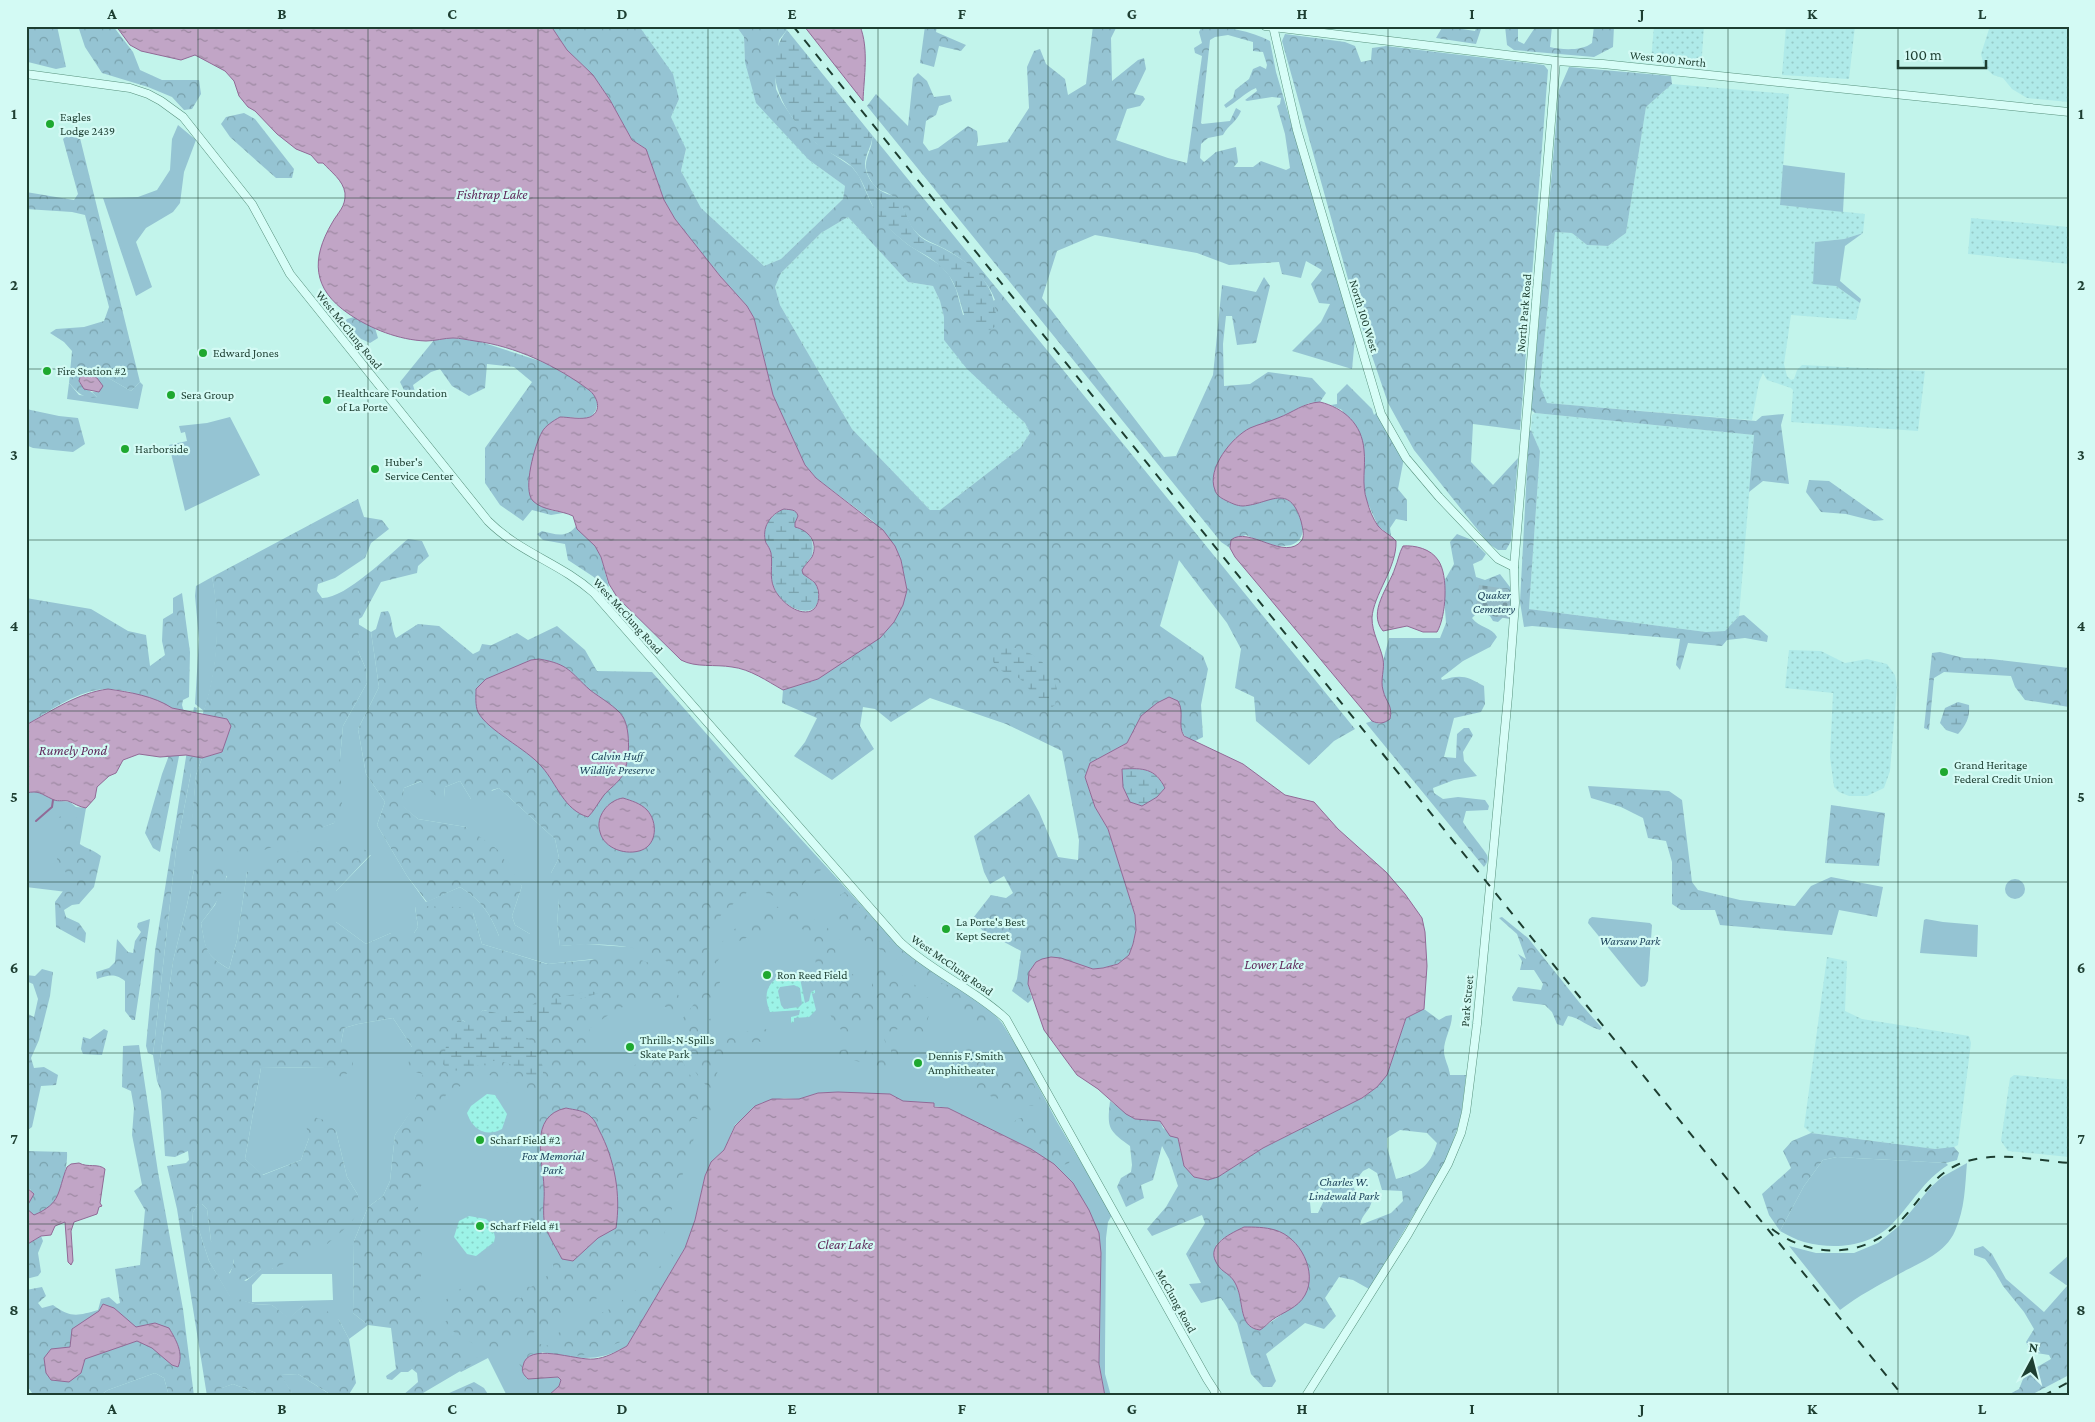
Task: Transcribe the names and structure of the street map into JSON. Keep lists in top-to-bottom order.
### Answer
{
  "streets": {
    "street": [
      "West 200 North",
      "North Park Road",
      "North 100 West",
      "West McClung Road",
      "Park Street",
      "McClung Road"
    ]
  },
  "crossings": [
    ["West 200 North", "North Park Road"],
    ["West 200 North", "North 100 West"],
    ["North Park Road", "North 100 West"],
    ["North Park Road", "Park Street"],
    ["North 100 West", "Park Street"],
    ["West McClung Road", "McClung Road"]
  ],
  "water": [
    "Fishtrap Lake",
    "Rumely Pond",
    "Lower Lake",
    "Clear Lake"
  ],
  "parks": [
    "Quaker Cemetery",
    "Calvin Huff Wildlife Preserve",
    "Warsaw Park",
    "Fox Memorial Park",
    "Charles W. Lindewald Park"
  ],
  "places": [
    "Eagles Lodge 2439",
    "Edward Jones",
    "Fire Station #2",
    "Sera Group",
    "Healthcare Foundation of La Porte",
    "Harborside",
    "Huber's Service Center",
    "Grand Heritage Federal Credit Union",
    "La Porte's Best Kept Secret",
    "Ron Reed Field",
    "Thrills-N-Spills Skate Park",
    "Dennis F. Smith Amphitheater",
    "Scharf Field #2",
    "Scharf Field #1"
  ],
  "scale_bar": "100 m",
  "north": "top",
  "grid": {
    "columns": [
      "A",
      "B",
      "C",
      "D",
      "E",
      "F",
      "G",
      "H",
      "I",
      "J",
      "K",
      "L"
    ],
    "rows": [
      "1",
      "2",
      "3",
      "4",
      "5",
      "6",
      "7",
      "8"
    ]
  }
}
